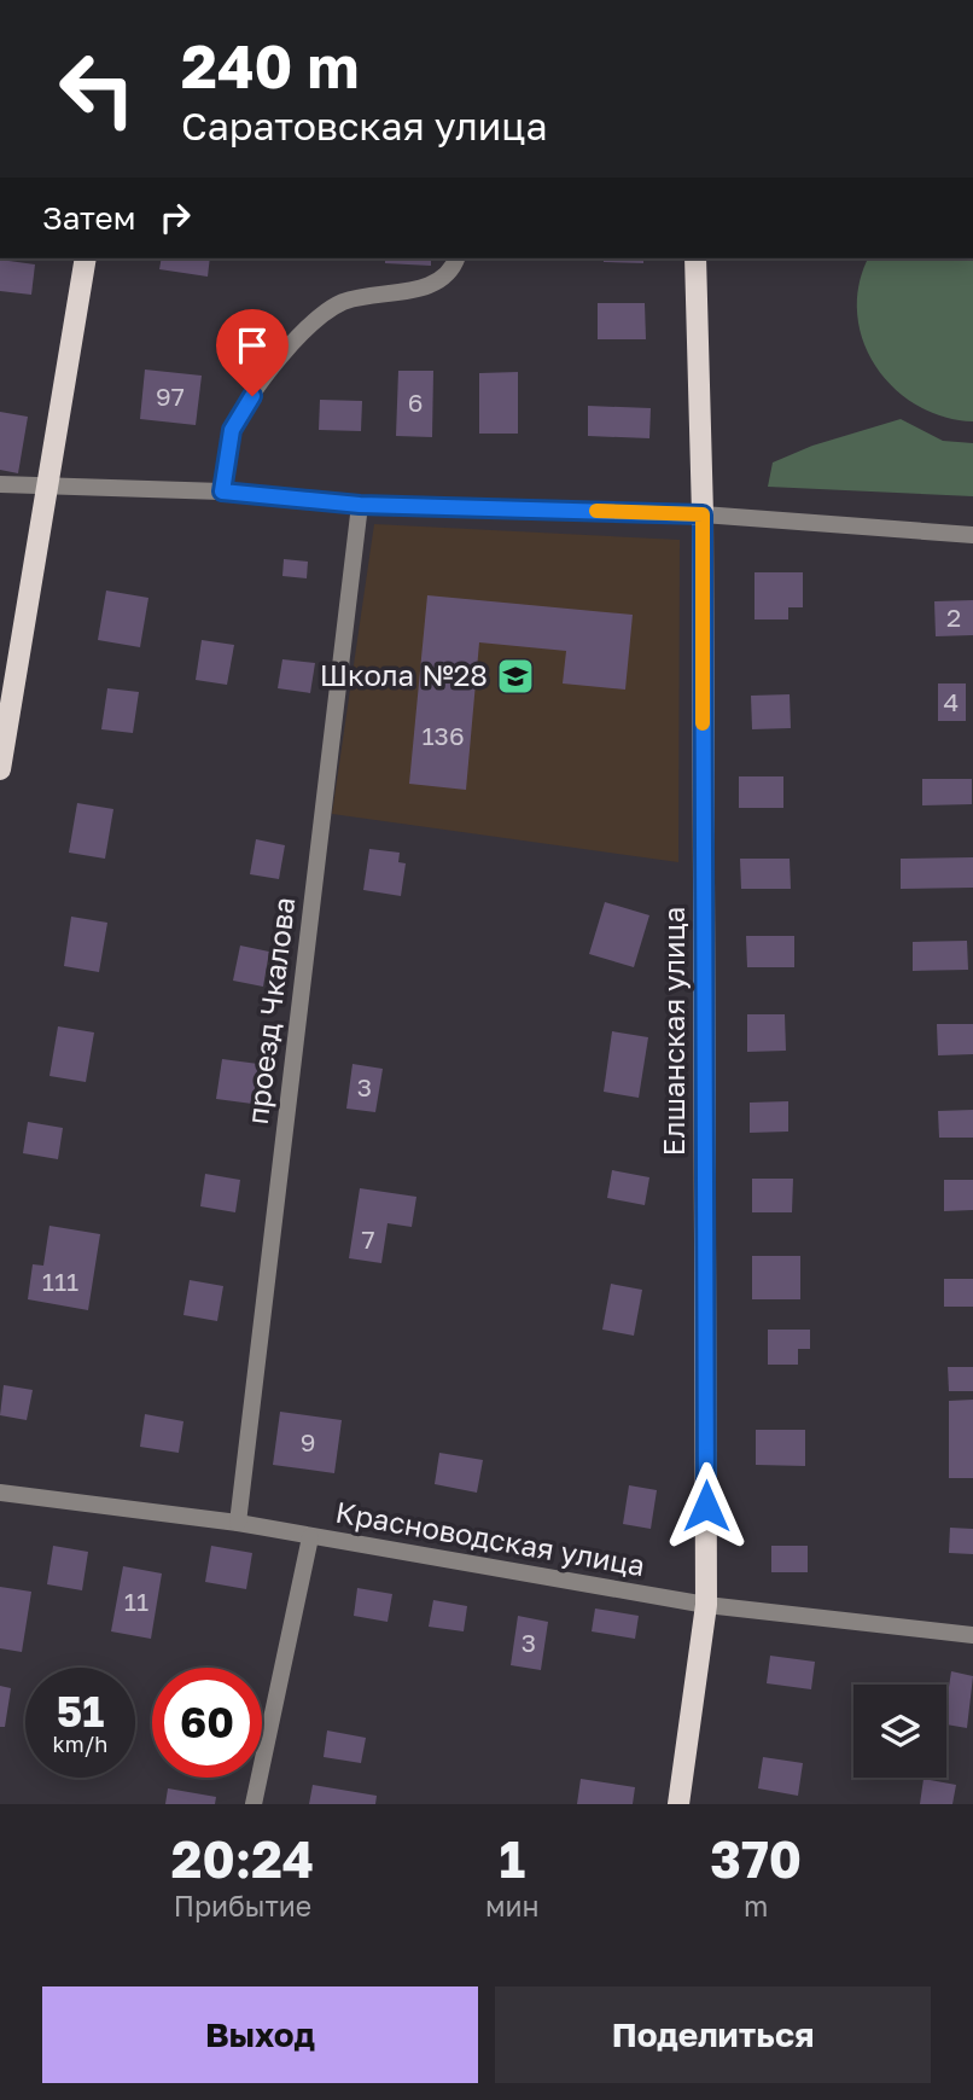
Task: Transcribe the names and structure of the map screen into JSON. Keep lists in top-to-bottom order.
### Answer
{
  "streets": {
    "main road": ["Елшанская улица"],
    "street": ["проезд Чкалова", "Красноводская улица"]
  },
  "crossings": [
    ["проезд Чкалова", "Красноводская улица"],
    ["Елшанская улица", "Красноводская улица"]
  ],
  "places": {
    "school or university": ["Школа №28"]
  },
  "house_numbers": [
    "97",
    "6",
    "2",
    "4",
    "136",
    "3",
    "7",
    "111",
    "9",
    "11",
    "3"
  ],
  "page": {
    "turn": ["240 m", "Саратовская улица"],
    "then": "Затем",
    "speed": "51 km/h",
    "limit": "60",
    "eta": [
      "20:24",
      "Прибытие",
      "1",
      "мин",
      "370",
      "m"
    ],
    "buttons": ["Выход", "Поделиться"]
  }
}
